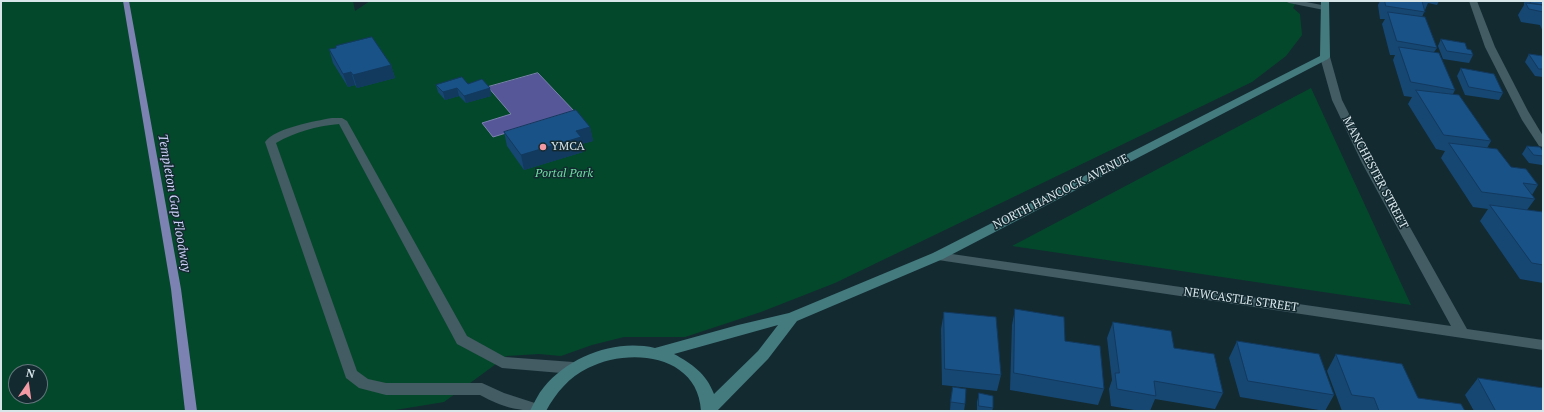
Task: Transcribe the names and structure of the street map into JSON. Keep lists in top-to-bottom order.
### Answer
{
  "streets": {
    "street": ["MANCHESTER STREET", "NORTH HANCOCK AVENUE", "NEWCASTLE STREET"]
  },
  "crossings": [
    ["MANCHESTER STREET", "NORTH HANCOCK AVENUE"],
    ["MANCHESTER STREET", "NEWCASTLE STREET"],
    ["NORTH HANCOCK AVENUE", "NEWCASTLE STREET"]
  ],
  "water": ["Templeton Gap Floodway"],
  "parks": ["Portal Park"],
  "places": ["YMCA"],
  "north": "top"
}
